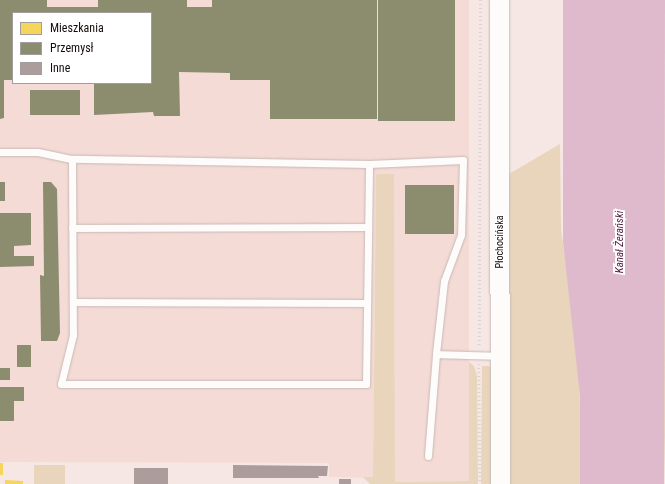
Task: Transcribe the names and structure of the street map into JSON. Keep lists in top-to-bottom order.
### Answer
{
  "streets": {
    "main road": ["Płochocińska"]
  },
  "water": ["Kanał Żerański"],
  "legend": ["Mieszkania", "Przemysł", "Inne"]
}
